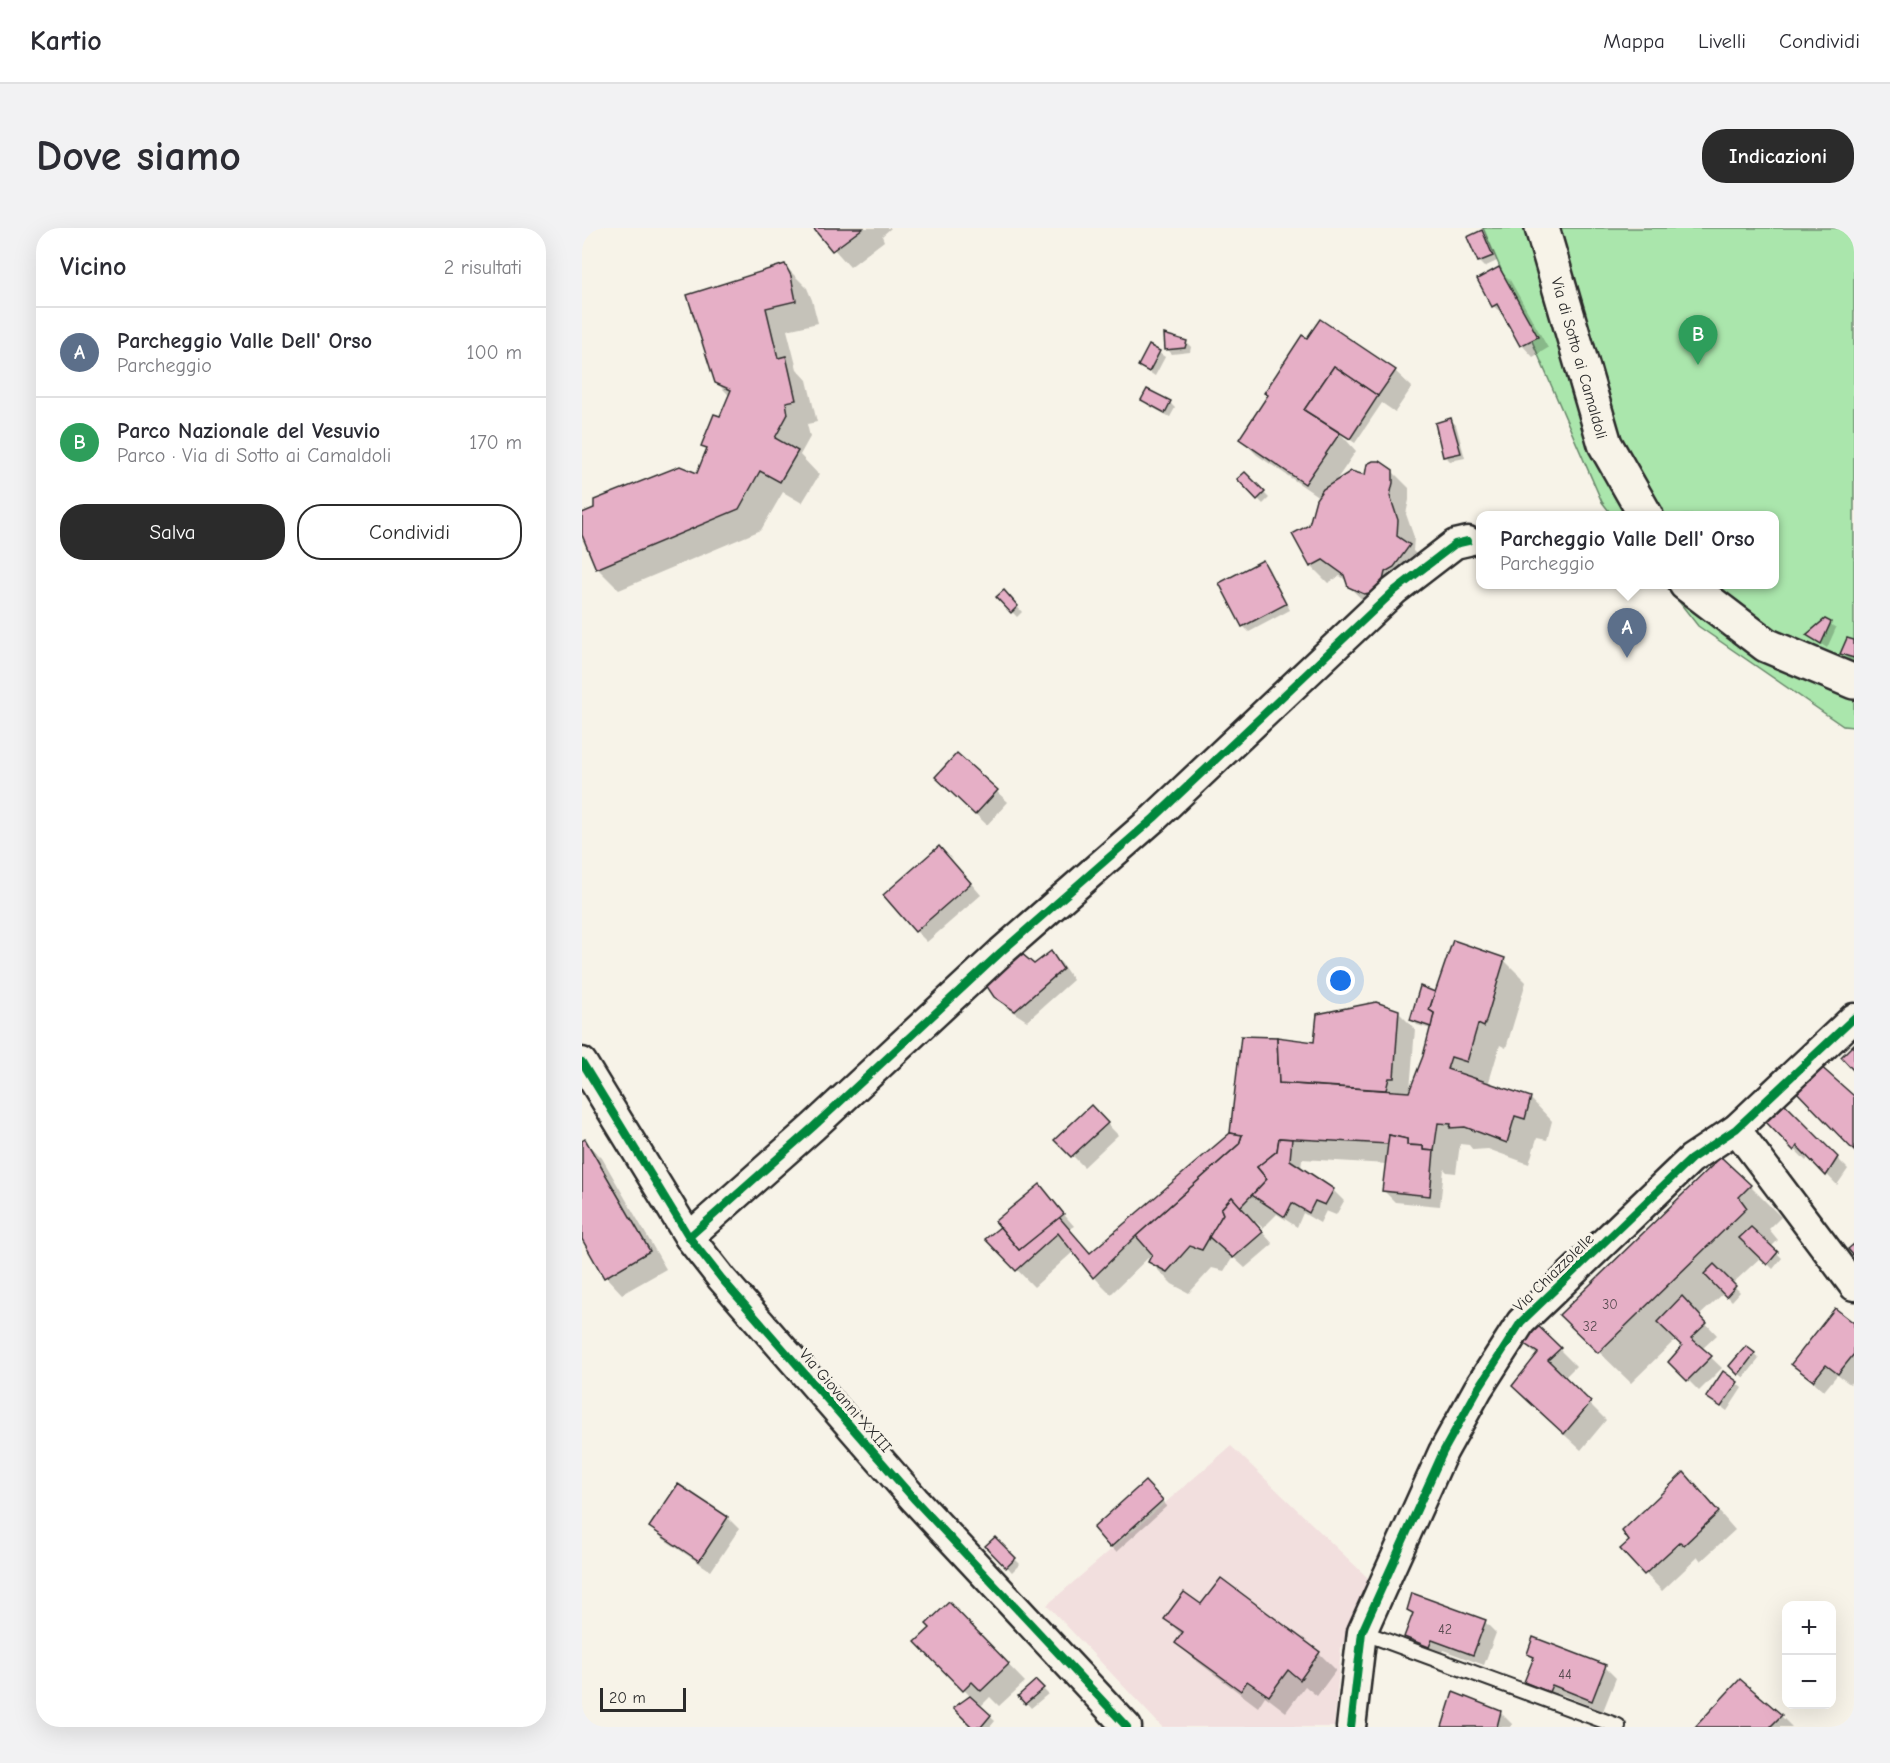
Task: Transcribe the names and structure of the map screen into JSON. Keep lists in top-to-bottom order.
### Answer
{
  "streets": {
    "street": ["Via di Sotto ai Camaldoli", "Via Chiazzolelle", "Via Giovanni XXIII"]
  },
  "house_numbers": [
    "30",
    "32",
    "42",
    "44"
  ],
  "scale_bar": "20 m",
  "page": {
    "header": "Kartio",
    "nav": ["Mappa", "Livelli", "Condividi"],
    "buttons": [
      "Indicazioni",
      ["Salva", "Condividi"]
    ],
    "title": "Dove siamo",
    "heading": ["Vicino", "2 risultati"],
    "list": [
      {
        "mark": "A",
        "name": "Parcheggio Valle Dell' Orso",
        "note": "Parcheggio",
        "value": "100 m"
      },
      {
        "mark": "B",
        "name": "Parco Nazionale del Vesuvio",
        "note": "Parco · Via di Sotto ai Camaldoli",
        "value": "170 m"
      }
    ],
    "pins": ["B", "A"],
    "popup": ["Parcheggio Valle Dell' Orso", "Parcheggio"],
    "map_buttons": ["+", "−"],
    "scale": "20 m"
  }
}
